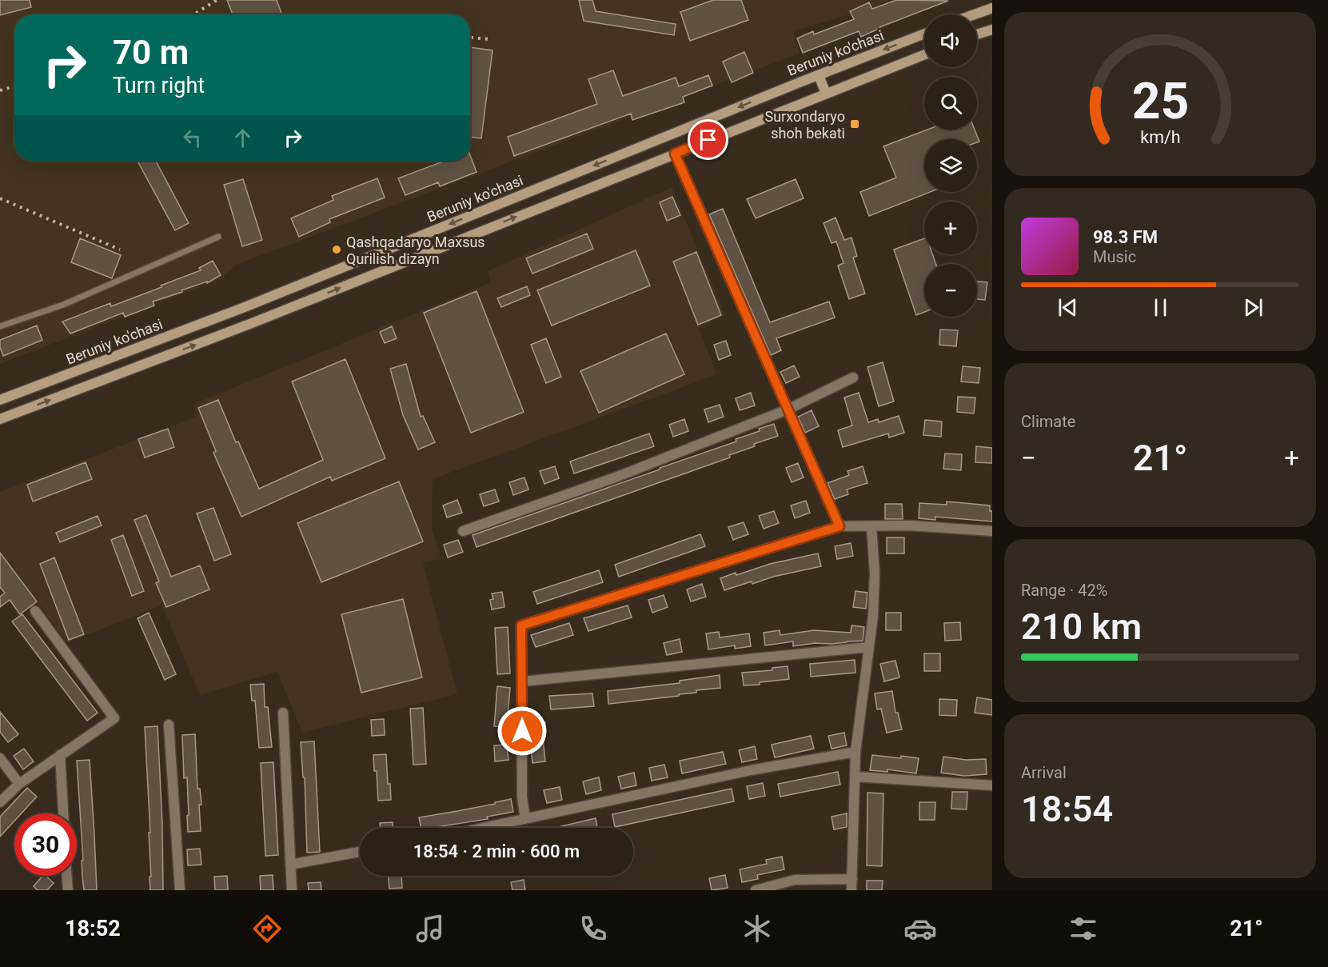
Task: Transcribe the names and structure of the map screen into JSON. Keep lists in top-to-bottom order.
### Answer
{
  "streets": {
    "main road": ["Beruniy ko'chasi"]
  },
  "places": {
    "transit": ["Surxondaryo shoh bekati"],
    "other": ["Qashqadaryo Maxsus Qurilish dizayn"]
  },
  "page": {
    "map_buttons": ["+", "−"],
    "turn": ["70 m", "Turn right"],
    "song": ["98.3 FM", "Music"],
    "tile": [
      "Climate",
      ["Range · 42%", "210 km"],
      ["Arrival", "18:54"]
    ],
    "heat": ["−", "21°", "+"],
    "limit": "30",
    "trip": "18:54 · 2 min · 600 m",
    "tabs": ["18:52", "21°"],
    "gauge": ["25", "km/h"]
  }
}
